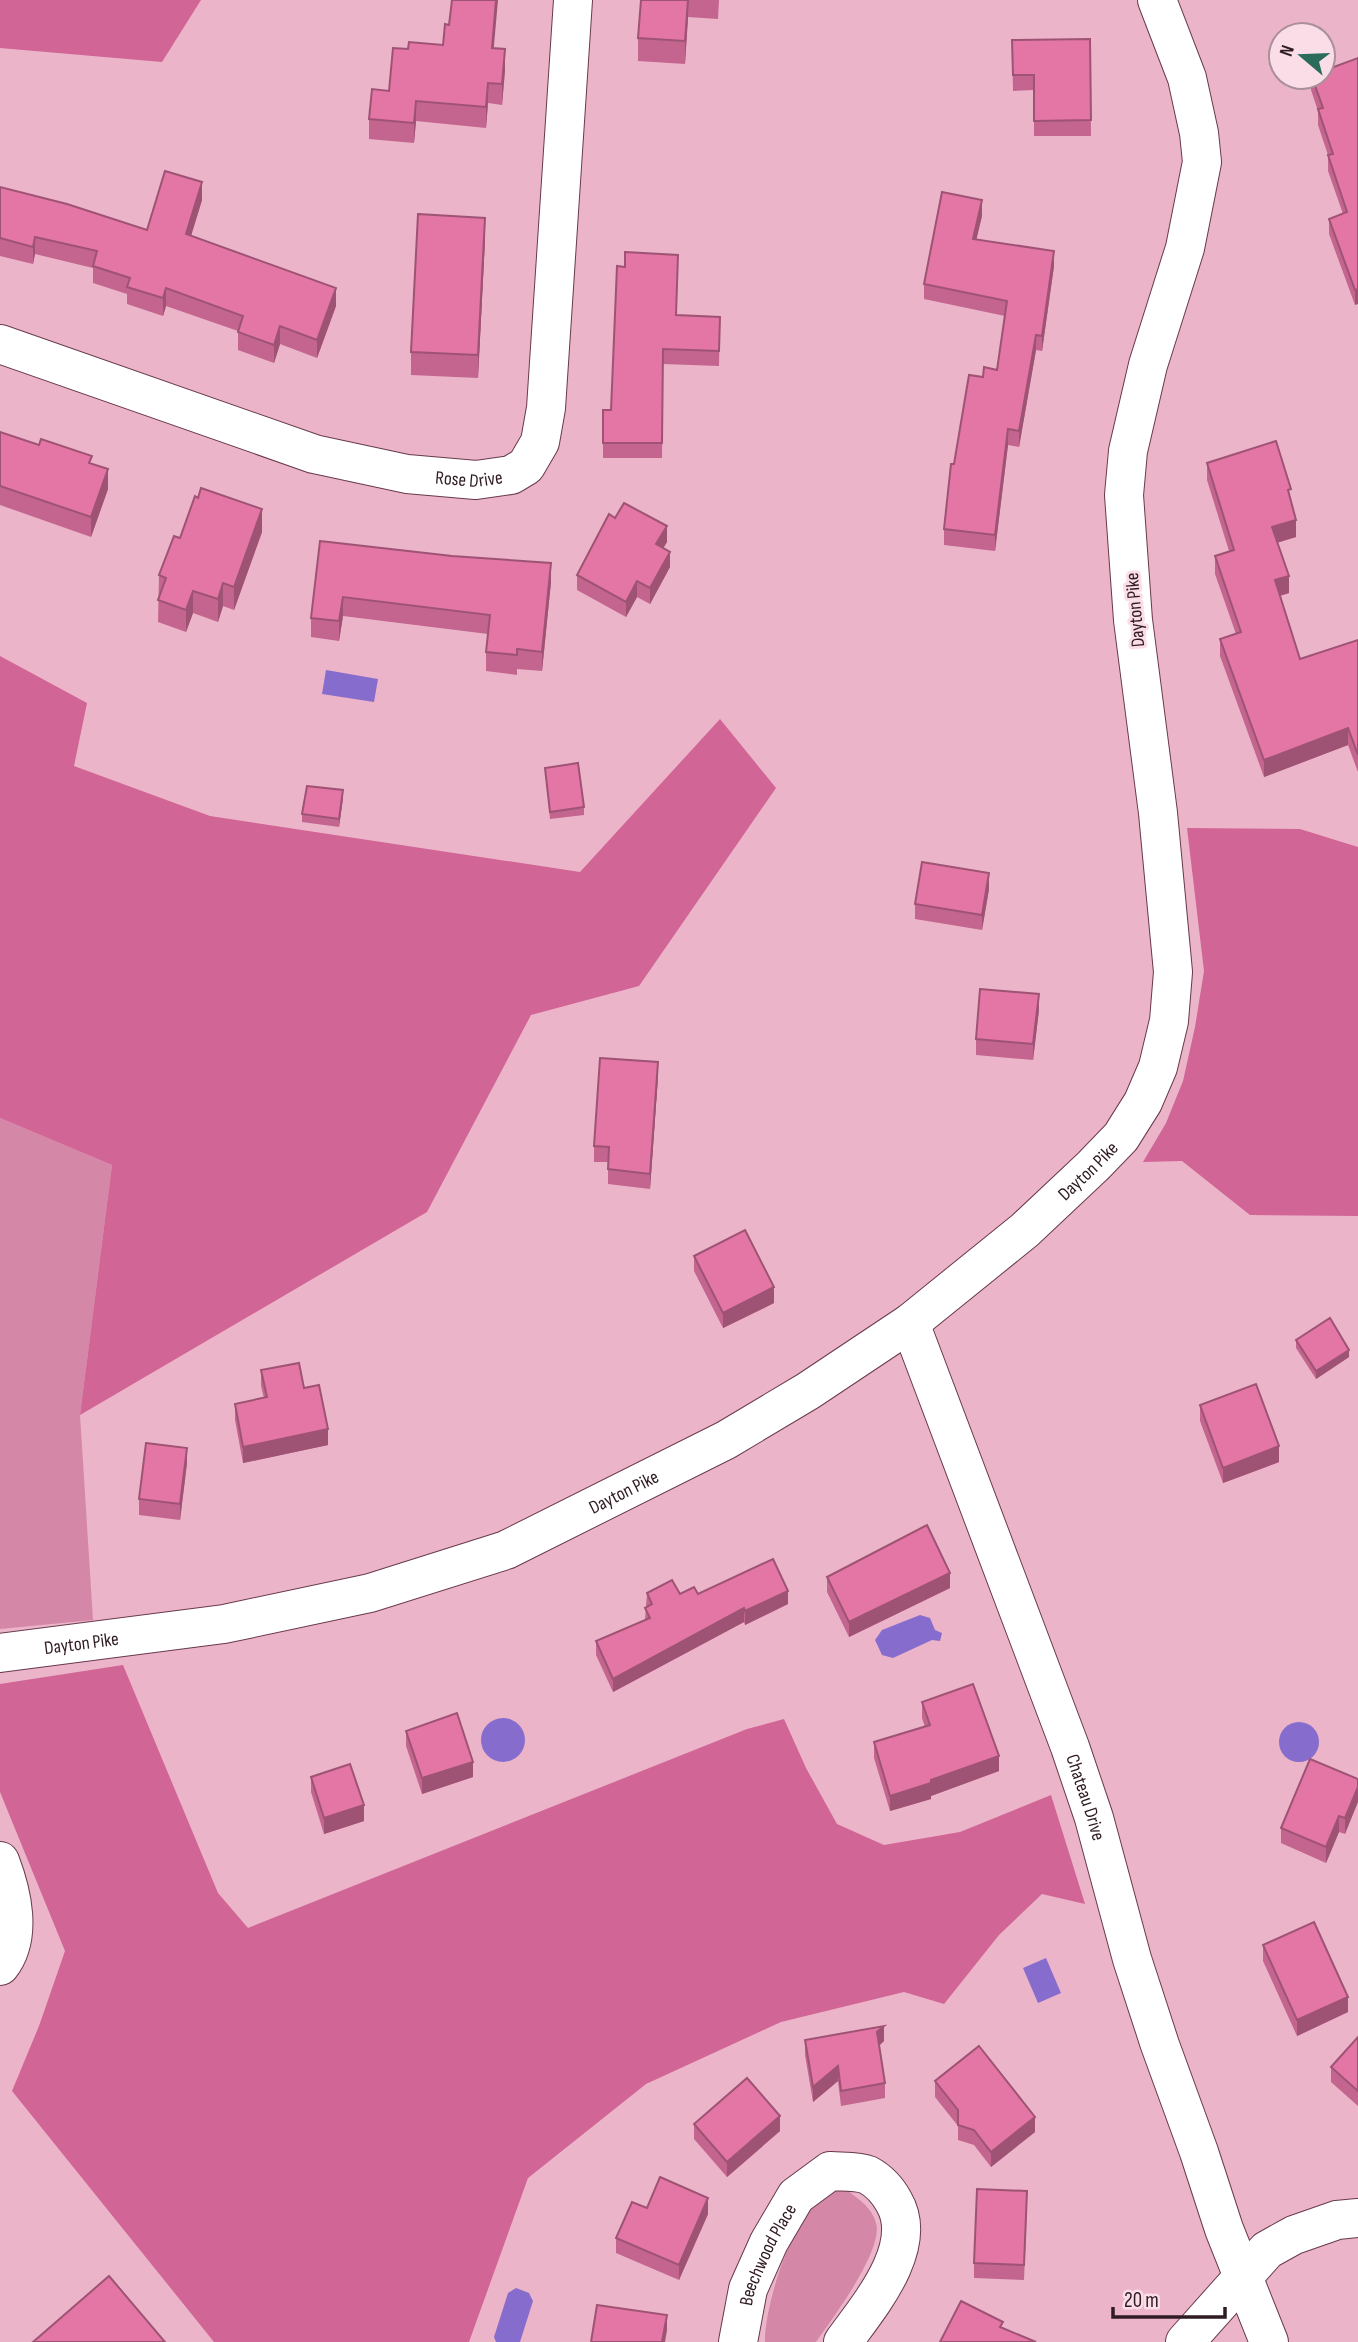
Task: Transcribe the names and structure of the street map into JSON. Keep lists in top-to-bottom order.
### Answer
{
  "streets": {
    "street": [
      "Rose Drive",
      "Dayton Pike",
      "Chateau Drive",
      "Beechwood Place"
    ]
  },
  "crossings": [
    ["Dayton Pike", "Chateau Drive"]
  ],
  "scale_bar": "20 m",
  "north": "left"
}
